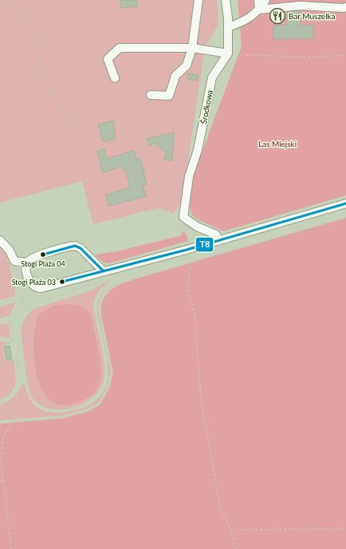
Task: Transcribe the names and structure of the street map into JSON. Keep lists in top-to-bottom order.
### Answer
{
  "streets": {
    "street": ["Środkowa"]
  },
  "parks": ["Las Miejski"],
  "places": {
    "restaurant": ["Bar Muszelka"],
    "other": ["Stogi Plaża 04", "Stogi Plaża 03"]
  },
  "lines": ["transit line T8"]
}
